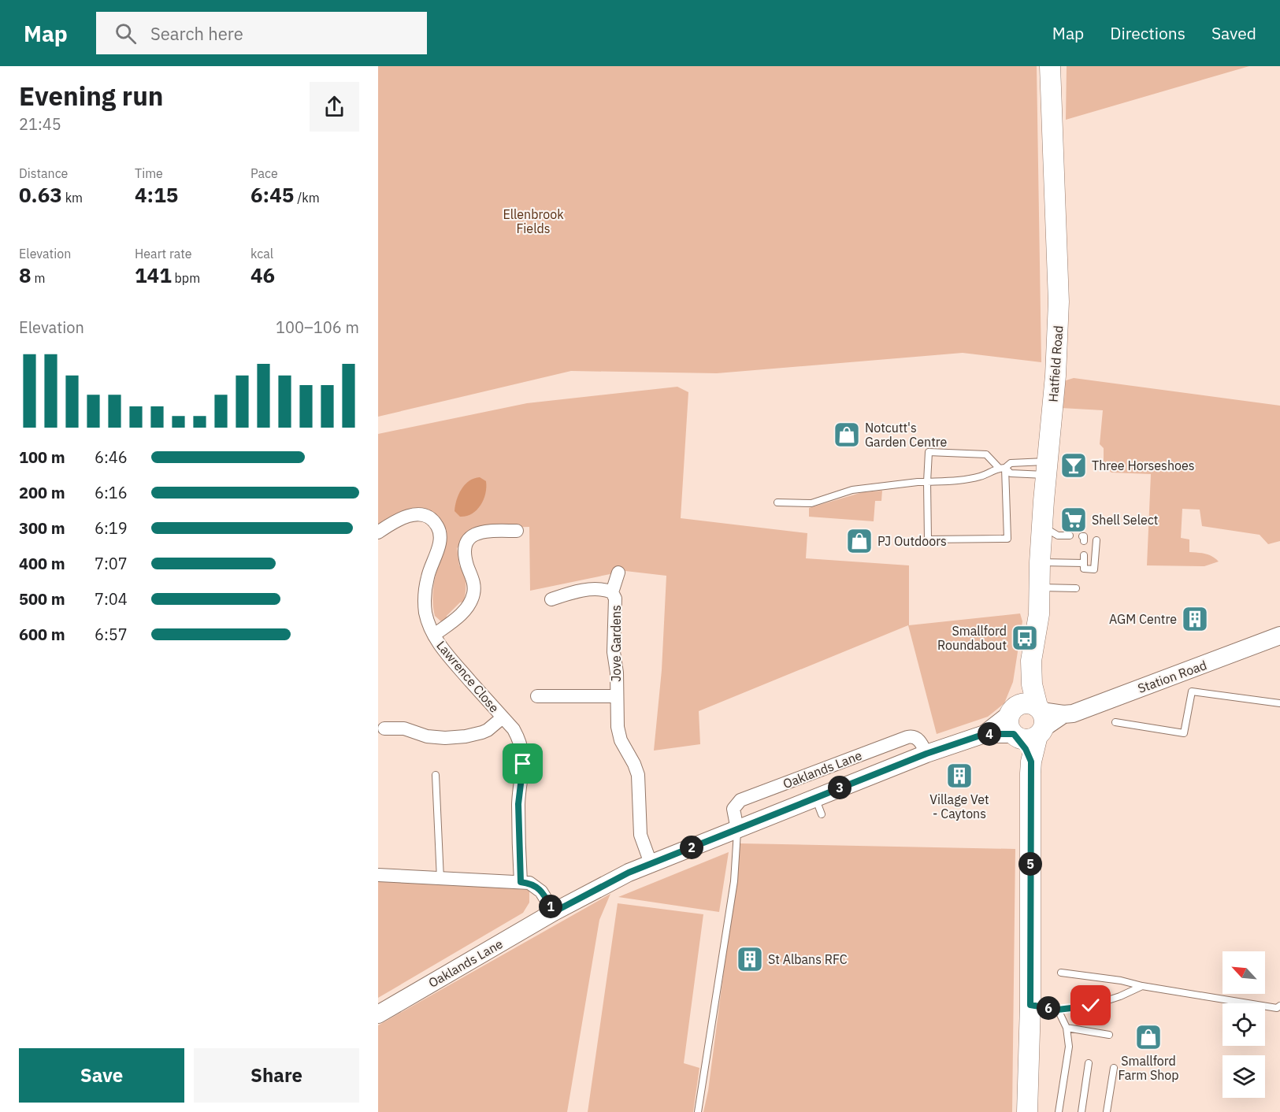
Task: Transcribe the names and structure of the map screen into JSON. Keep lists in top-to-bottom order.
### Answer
{
  "streets": {
    "main road": ["Hatfield Road"],
    "street": [
      "Jove Gardens",
      "Lawrence Close",
      "Station Road",
      "Oaklands Lane"
    ]
  },
  "crossings": [
    ["Hatfield Road", "Station Road"],
    ["Hatfield Road", "Oaklands Lane"],
    ["Jove Gardens", "Oaklands Lane"],
    ["Station Road", "Oaklands Lane"]
  ],
  "parks": ["Ellenbrook Fields"],
  "places": {
    "shop": ["Notcutt's Garden Centre", "PJ Outdoors", "Smallford Farm Shop"],
    "bar": ["Three Horseshoes"],
    "supermarket": ["Shell Select"],
    "building": ["AGM Centre", "Village Vet - Caytons", "St Albans RFC"],
    "bus stop": ["Smallford Roundabout"]
  },
  "north": "top left",
  "page": {
    "header": "Map",
    "search": "Search here",
    "nav": ["Map", "Directions", "Saved"],
    "heading": ["Evening run", "21:45"],
    "stats": [
      ["Distance", "0.63 km"],
      ["Time", "4:15"],
      ["Pace", "6:45 /km"],
      ["Elevation", "8 m"],
      ["Heart rate", "141 bpm"],
      ["kcal", "46"]
    ],
    "chart": ["Elevation", "100–106 m"],
    "list": [
      {
        "name": "100 m",
        "note": "6:46"
      },
      {
        "name": "200 m",
        "note": "6:16"
      },
      {
        "name": "300 m",
        "note": "6:19"
      },
      {
        "name": "400 m",
        "note": "7:07"
      },
      {
        "name": "500 m",
        "note": "7:04"
      },
      {
        "name": "600 m",
        "note": "6:57"
      }
    ],
    "pins": [
      "4",
      "3",
      "2",
      "5",
      "1",
      "6"
    ],
    "buttons": ["Save", "Share"]
  }
}
